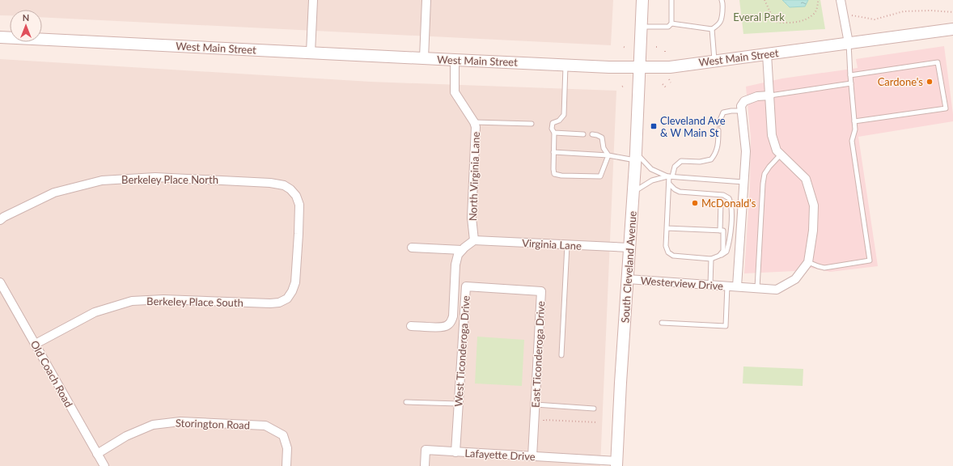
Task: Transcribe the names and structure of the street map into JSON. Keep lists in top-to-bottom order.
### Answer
{
  "streets": {
    "main road": ["West Main Street", "South Cleveland Avenue"],
    "street": [
      "North Virginia Lane",
      "Berkeley Place North",
      "Virginia Lane",
      "Westerview Drive",
      "Berkeley Place South",
      "West Ticonderoga Drive",
      "East Ticonderoga Drive",
      "Old Coach Road",
      "Storington Road",
      "Lafayette Drive"
    ]
  },
  "crossings": [
    ["West Main Street", "North Virginia Lane"],
    ["West Main Street", "South Cleveland Avenue"],
    ["West Main Street", "Westerview Drive"],
    ["North Virginia Lane", "Virginia Lane"],
    ["Berkeley Place North", "Berkeley Place South"],
    ["Virginia Lane", "South Cleveland Avenue"],
    ["South Cleveland Avenue", "Westerview Drive"],
    ["South Cleveland Avenue", "Lafayette Drive"],
    ["Berkeley Place South", "Old Coach Road"],
    ["West Ticonderoga Drive", "East Ticonderoga Drive"],
    ["West Ticonderoga Drive", "Lafayette Drive"],
    ["East Ticonderoga Drive", "Lafayette Drive"],
    ["Old Coach Road", "Storington Road"]
  ],
  "parks": ["Everal Park"],
  "places": {
    "other": ["Cardone's", "McDonald's"],
    "transit": ["Cleveland Ave & W Main St"]
  },
  "north": "top"
}
